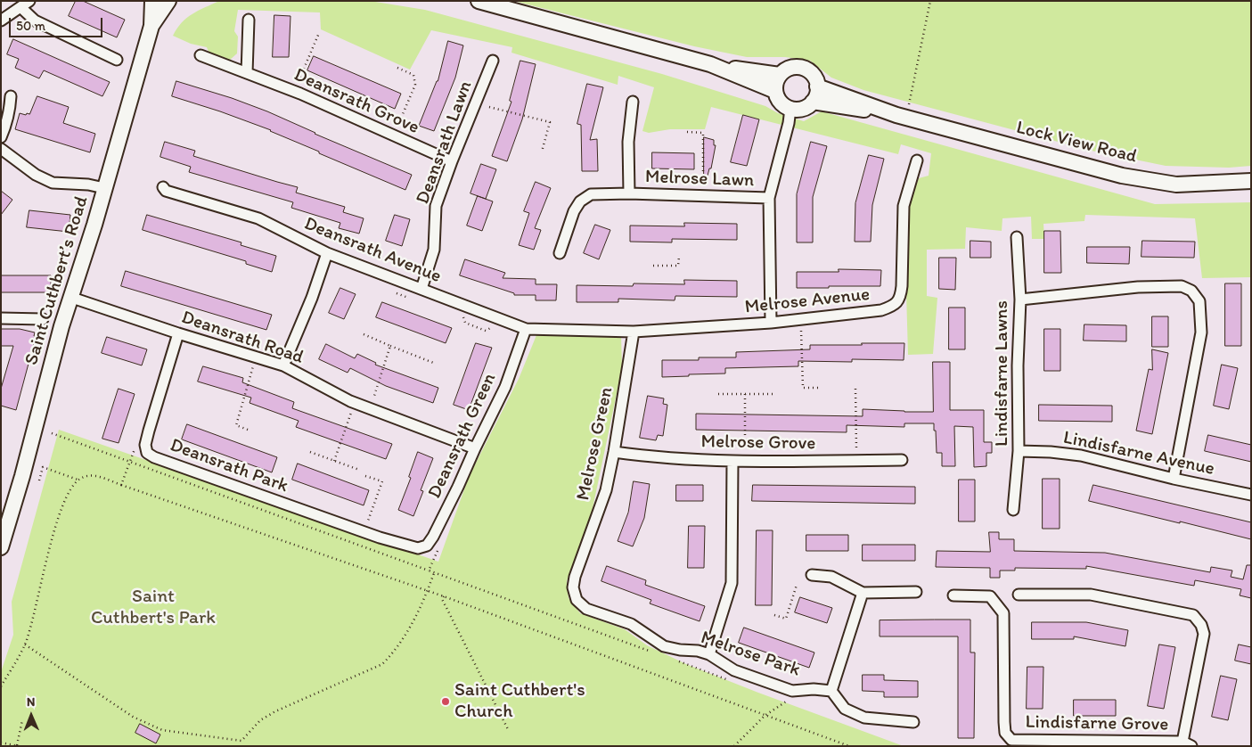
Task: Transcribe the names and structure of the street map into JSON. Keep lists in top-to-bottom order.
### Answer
{
  "streets": {
    "street": [
      "Deansrath Grove",
      "Deansrath Lawn",
      "Lock View Road",
      "Melrose Lawn",
      "Deansrath Avenue",
      "Saint Cuthbert’s Road",
      "Melrose Avenue",
      "Deansrath Road",
      "Lindisfarne Lawns",
      "Deansrath Green",
      "Melrose Grove",
      "Melrose Green",
      "Lindisfarne Avenue",
      "Deansrath Park",
      "Melrose Park",
      "Lindisfarne Grove"
    ]
  },
  "crossings": [
    ["Deansrath Grove", "Deansrath Lawn"],
    ["Deansrath Lawn", "Deansrath Avenue"],
    ["Deansrath Avenue", "Melrose Avenue"],
    ["Deansrath Avenue", "Deansrath Green"],
    ["Saint Cuthbert’s Road", "Deansrath Road"],
    ["Melrose Avenue", "Melrose Green"],
    ["Deansrath Road", "Deansrath Green"],
    ["Deansrath Road", "Deansrath Park"],
    ["Lindisfarne Lawns", "Lindisfarne Avenue"],
    ["Deansrath Green", "Deansrath Park"],
    ["Melrose Grove", "Melrose Green"],
    ["Melrose Green", "Melrose Park"]
  ],
  "parks": ["Saint Cuthbert's Park"],
  "places": ["Saint Cuthbert's Church"],
  "scale_bar": "50 m",
  "north": "top"
}
